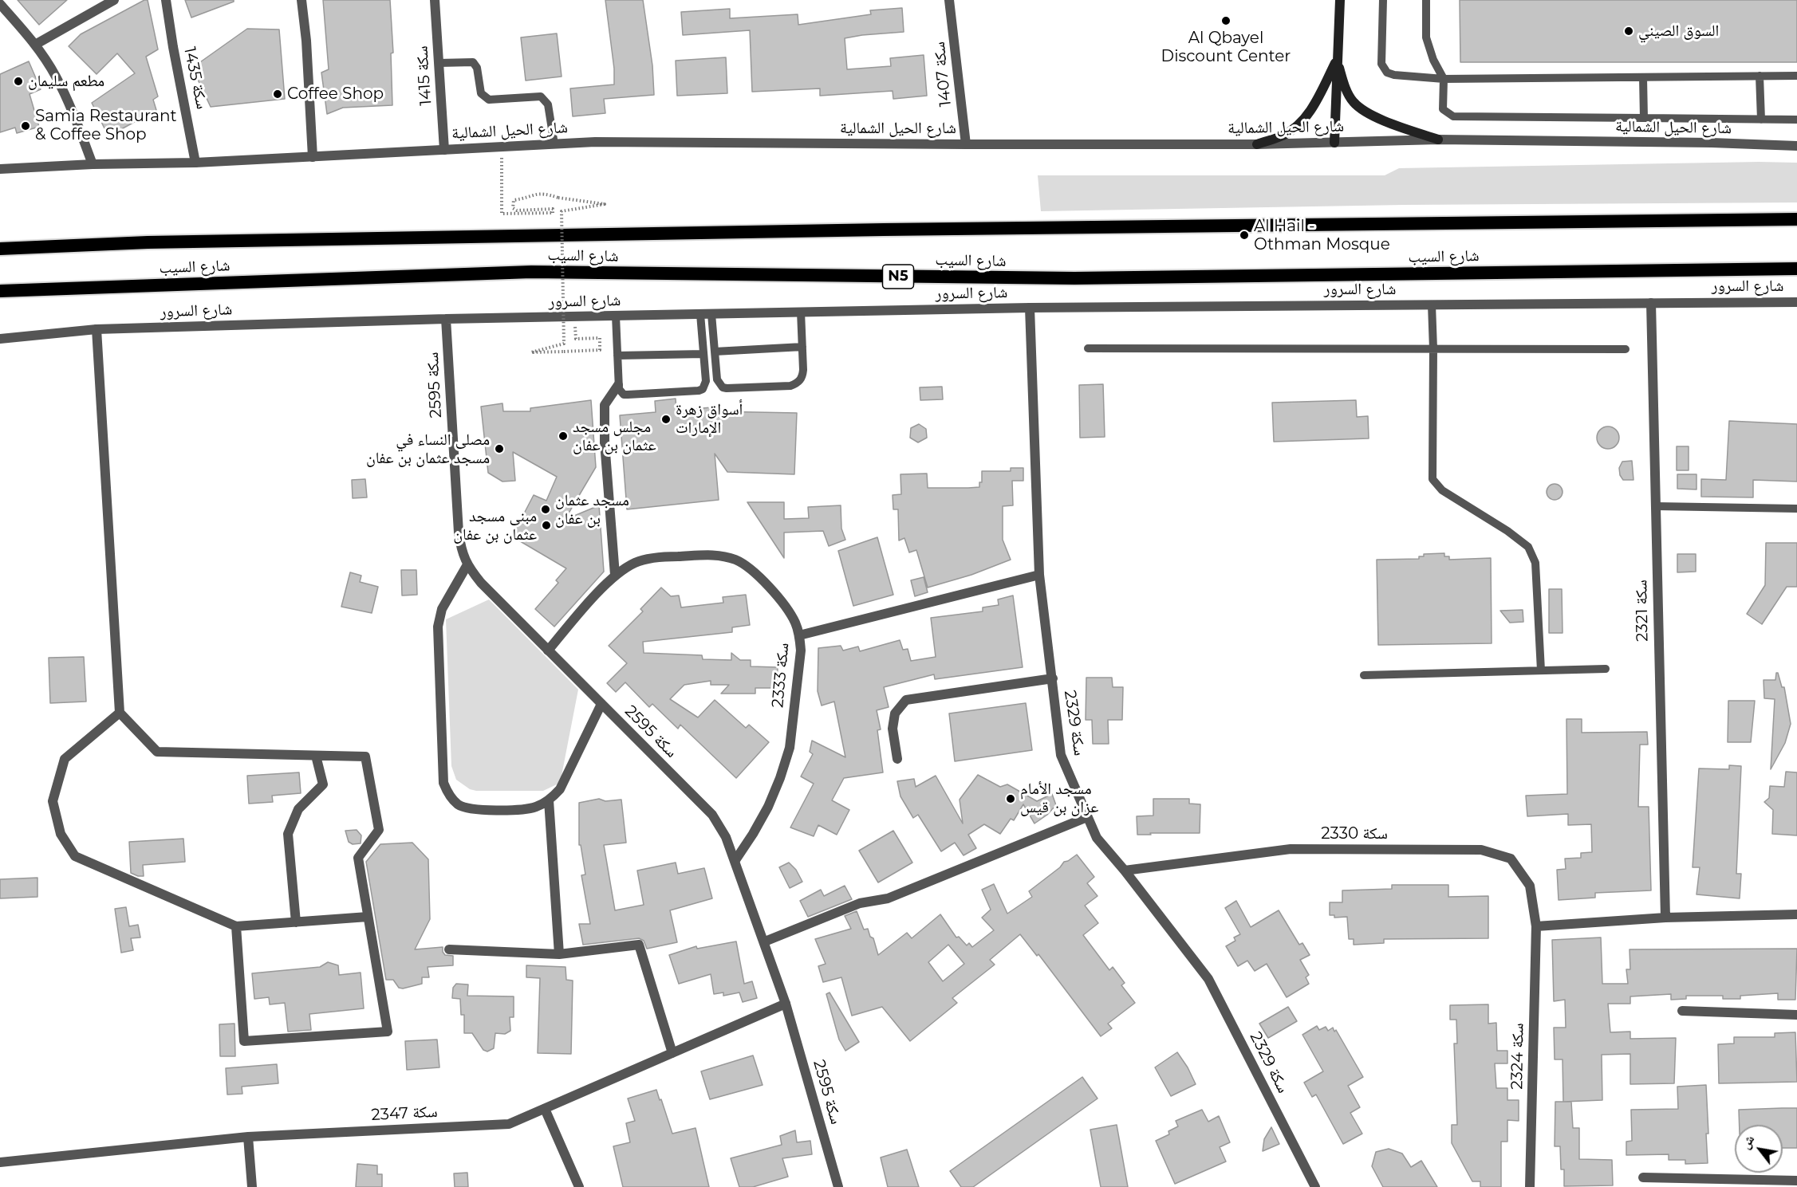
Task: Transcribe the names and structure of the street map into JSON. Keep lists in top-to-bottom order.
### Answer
{
  "streets": {
    "highway": ["شارع السيب", "N5"],
    "street": [
      "سكة 1407",
      "سكة 1415",
      "سكة 1435",
      "شارع الحيل الشمالية",
      "شارع السرور",
      "سكة 2595",
      "سكة 2321",
      "سكة 2333",
      "سكة 2329",
      "سكة 2330",
      "سكة 2324",
      "سكة 2347"
    ]
  },
  "crossings": [
    ["سكة 1407", "شارع الحيل الشمالية"],
    ["سكة 1415", "شارع الحيل الشمالية"],
    ["سكة 1435", "شارع الحيل الشمالية"],
    ["شارع السرور", "سكة 2595"],
    ["شارع السرور", "سكة 2321"],
    ["شارع السرور", "سكة 2329"],
    ["سكة 2595", "سكة 2333"],
    ["سكة 2595", "سكة 2347"],
    ["سكة 2329", "سكة 2330"],
    ["سكة 2330", "سكة 2324"]
  ],
  "places": [
    "Al Qbayel Discount Center",
    "السوق الصيني",
    "مطعم سليمان",
    "Coffee Shop",
    "Samia Restaurant & Coffee Shop",
    "Al Hail - Othman Mosque",
    "أسواق زهرة الإمارات",
    "مجلس مسجد عثمان بن عفان",
    "مصلى النساء في مسجد عثمان بن عفان",
    "مسجد عثمان بن عفان",
    "مبنى مسجد عثمان بن عفان",
    "مسجد الأمام عزان بن قيس"
  ],
  "north": "top left"
}
